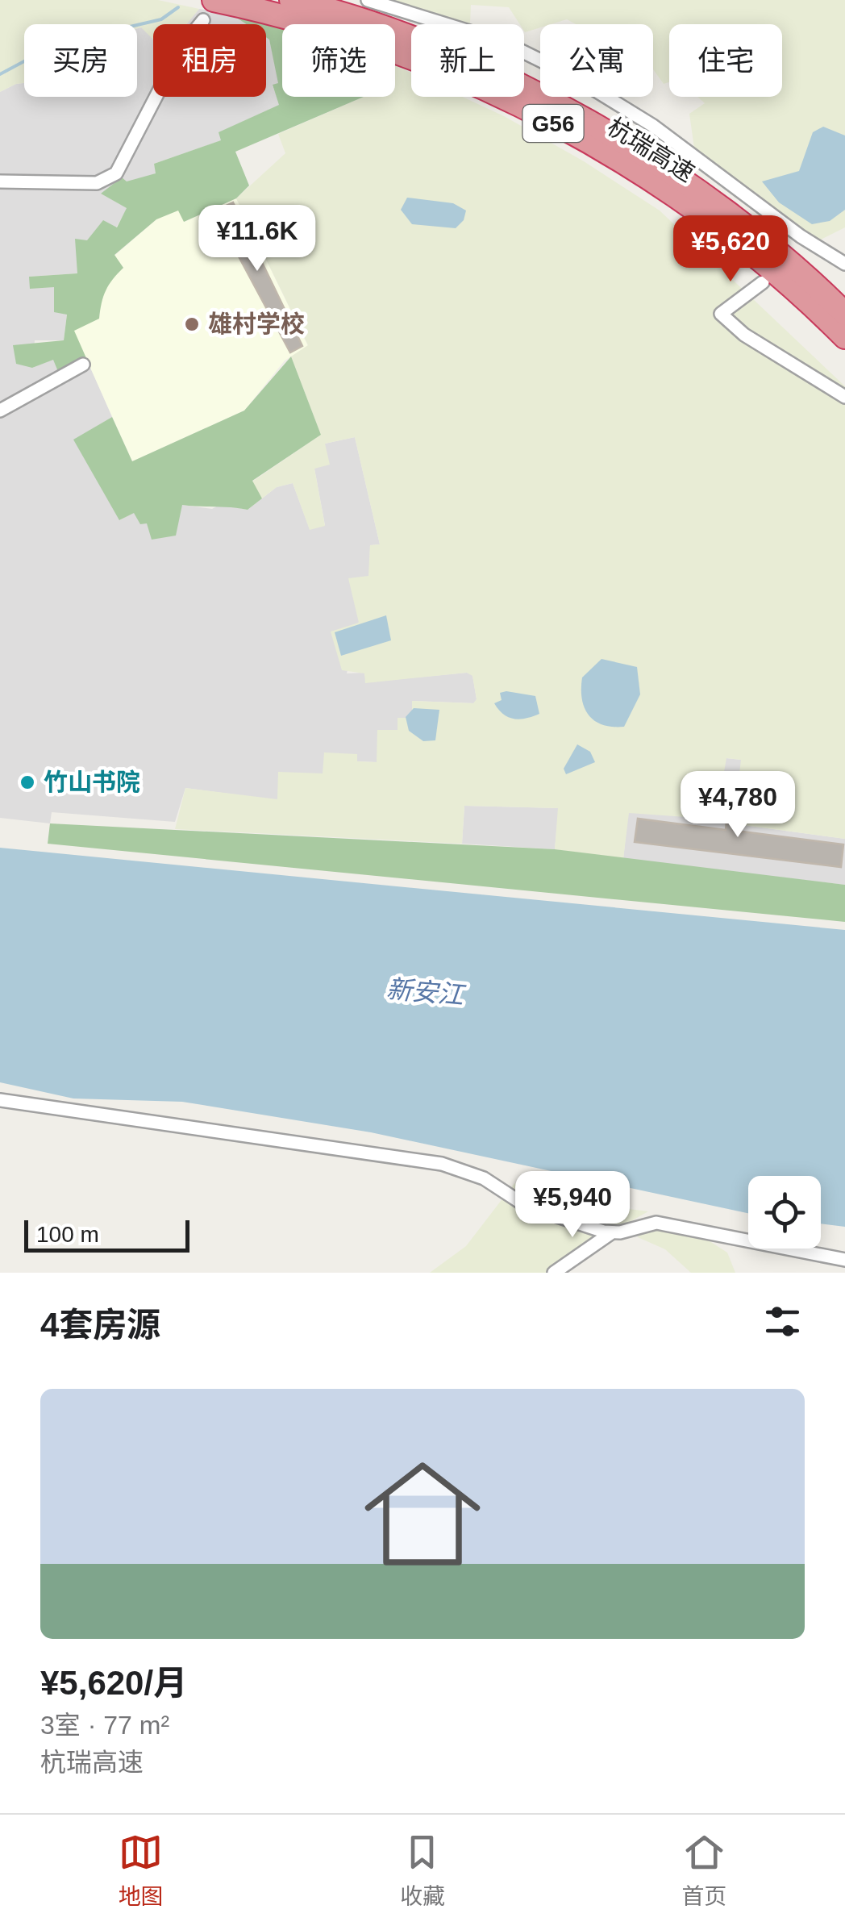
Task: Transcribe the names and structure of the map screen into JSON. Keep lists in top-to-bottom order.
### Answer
{
  "streets": {
    "highway": ["G56", "杭瑞高速"]
  },
  "water": ["新安江"],
  "places": ["雄村学校", "竹山书院"],
  "scale_bar": "100 m",
  "page": {
    "chip": [
      "买房",
      "租房",
      "筛选",
      "新上",
      "公寓",
      "住宅"
    ],
    "price": [
      "¥11.6K",
      "¥5,620",
      "¥4,780",
      "¥5,940"
    ],
    "scale": "100 m",
    "heading": "4套房源",
    "list": [
      {
        "name": "¥5,620/月",
        "note": "3室 · 77 m² · 杭瑞高速"
      }
    ],
    "tabs": ["地图", "收藏", "首页"]
  }
}
